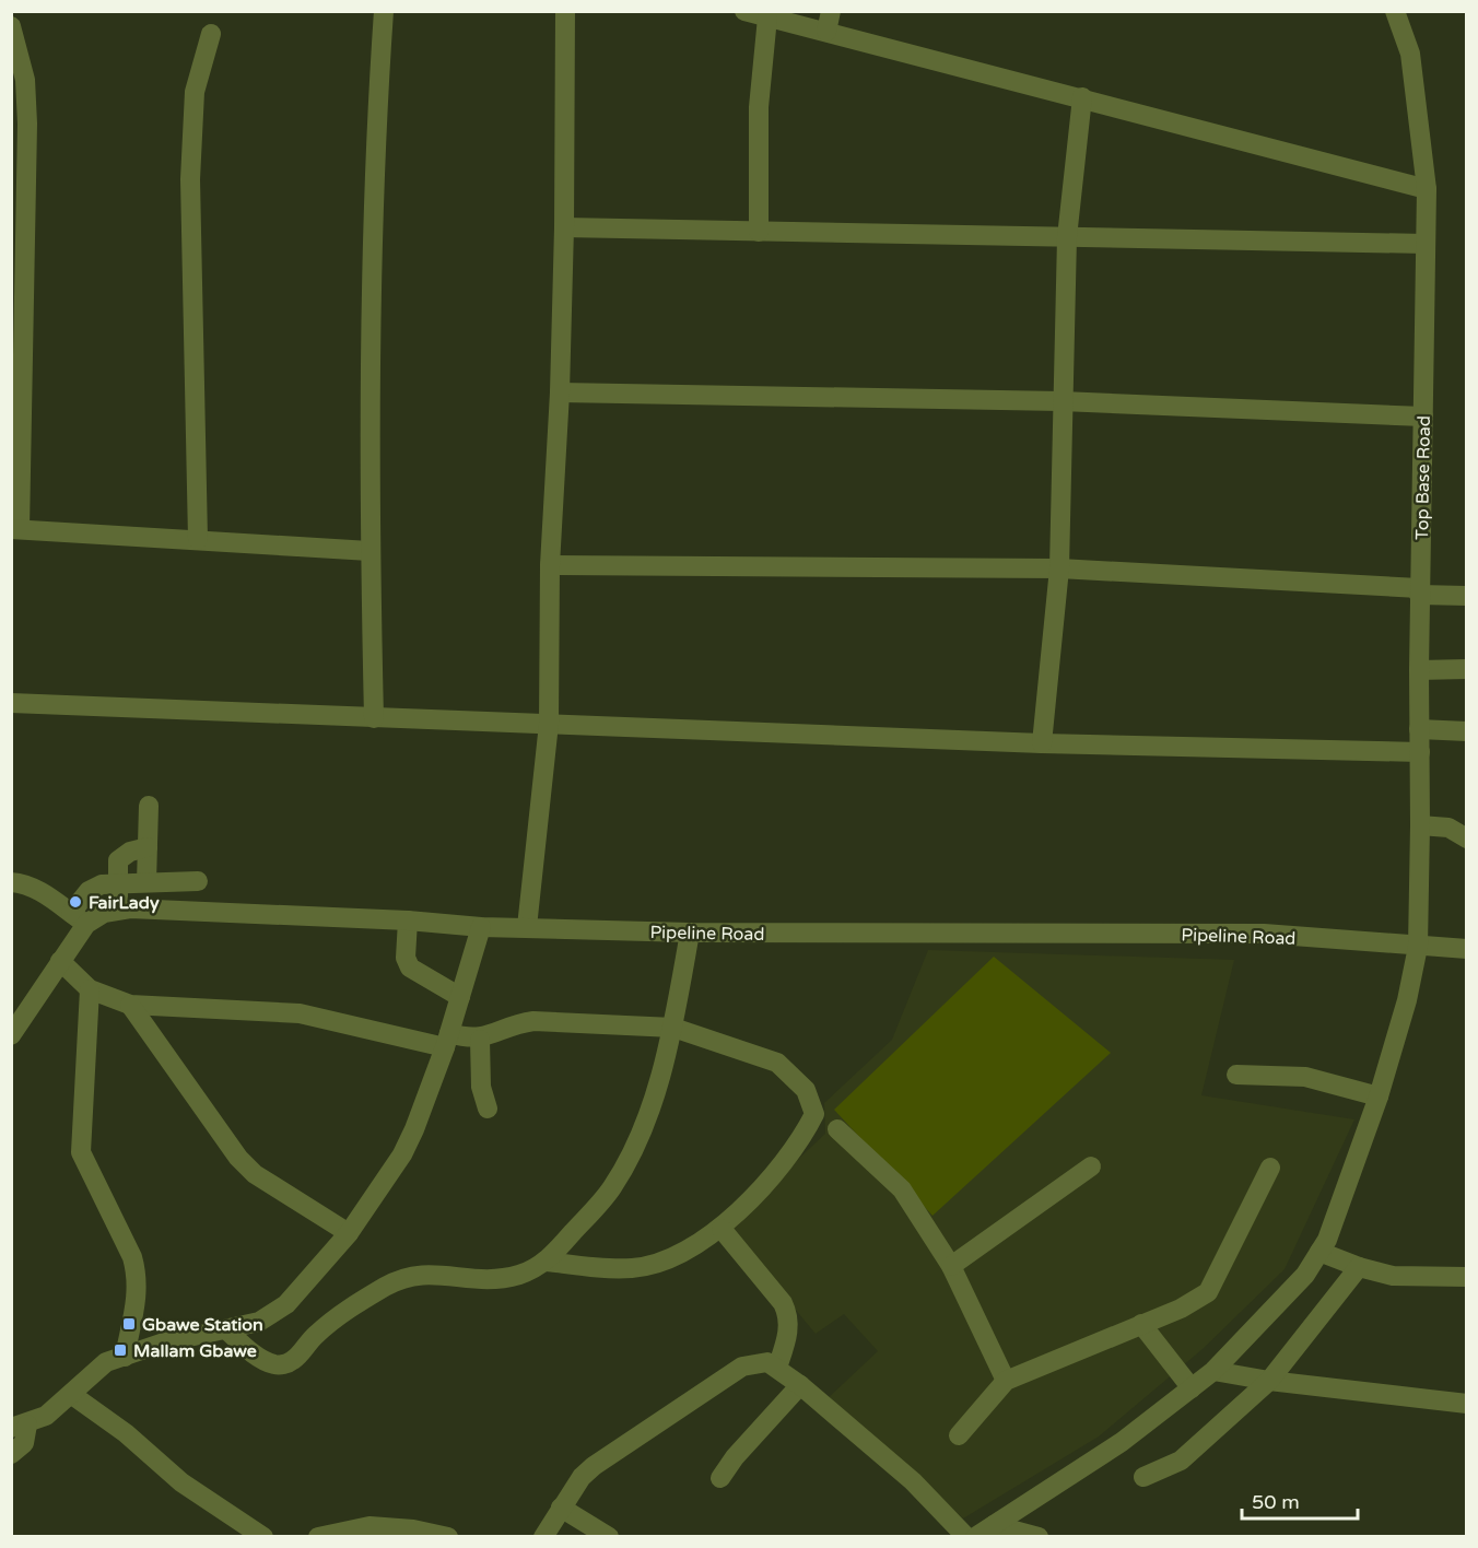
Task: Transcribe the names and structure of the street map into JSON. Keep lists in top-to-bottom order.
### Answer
{
  "streets": {
    "street": ["Top Base Road", "Pipeline Road"]
  },
  "crossings": [
    ["Top Base Road", "Pipeline Road"]
  ],
  "places": {
    "other": ["FairLady"],
    "transit": ["Gbawe Station", "Mallam Gbawe"]
  },
  "scale_bar": "50 m"
}
